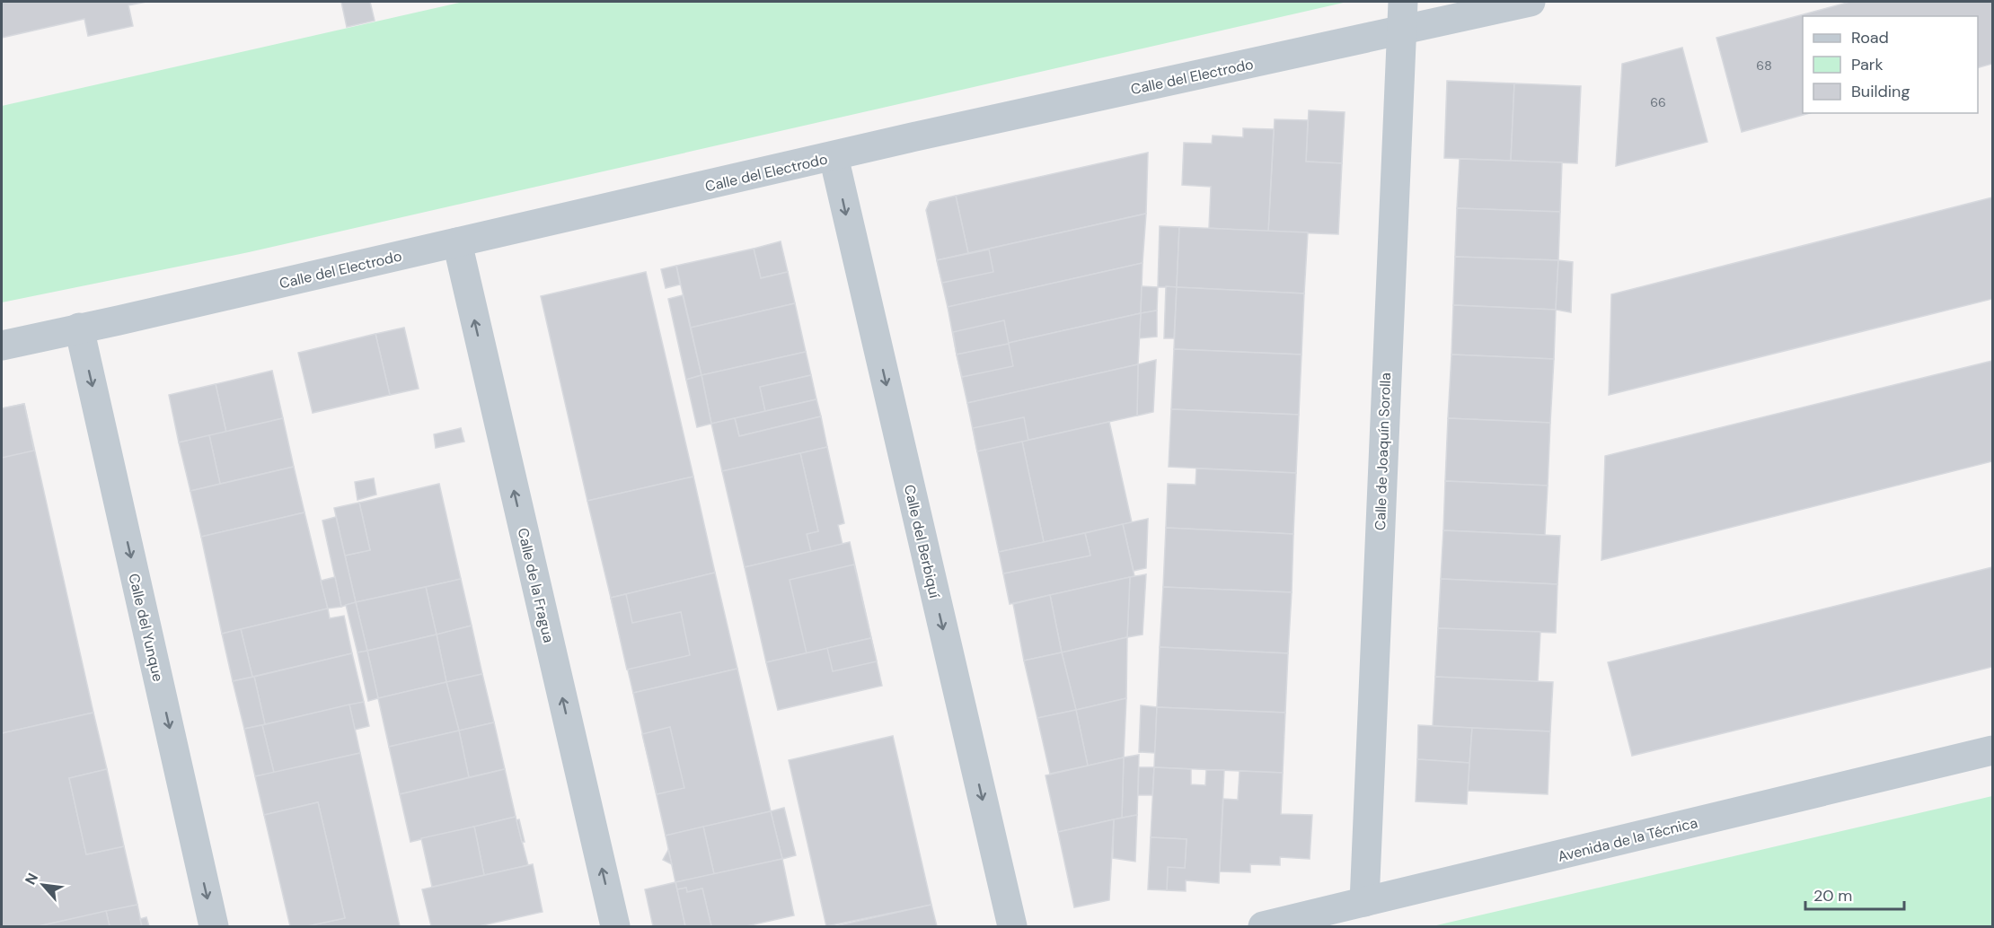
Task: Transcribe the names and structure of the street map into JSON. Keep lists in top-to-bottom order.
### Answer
{
  "streets": {
    "street": [
      "Calle del Electrodo",
      "Calle de Joaquín Sorolla",
      "Calle del Berbiquí",
      "Calle de la Fragua",
      "Calle del Yunque",
      "Avenida de la Técnica"
    ]
  },
  "crossings": [
    ["Calle del Electrodo", "Calle de Joaquín Sorolla"],
    ["Calle del Electrodo", "Calle del Berbiquí"],
    ["Calle del Electrodo", "Calle de la Fragua"],
    ["Calle del Electrodo", "Calle del Yunque"],
    ["Calle de Joaquín Sorolla", "Avenida de la Técnica"]
  ],
  "one_way": ["Calle del Berbiquí", "Calle de la Fragua", "Calle del Yunque"],
  "house_numbers": ["68", "66"],
  "legend": ["Road", "Park", "Building"],
  "scale_bar": "20 m",
  "north": "top left"
}
